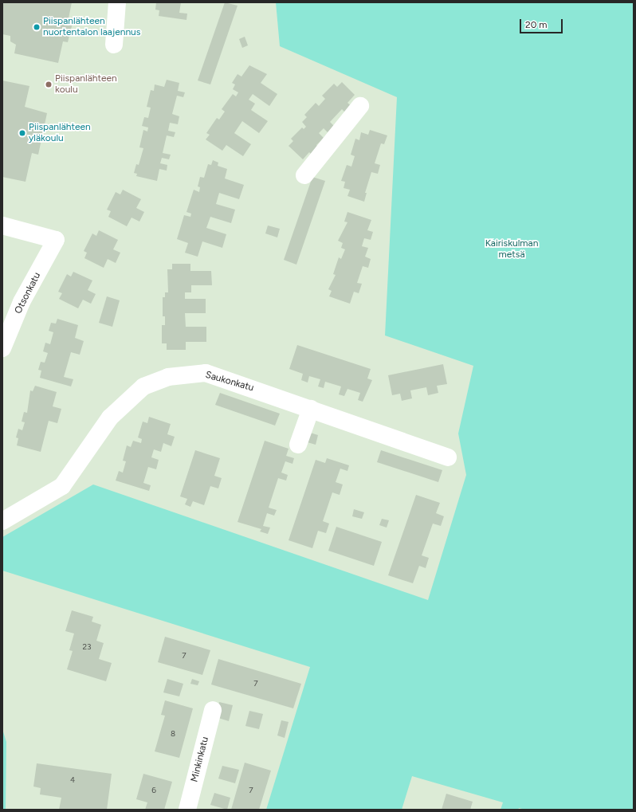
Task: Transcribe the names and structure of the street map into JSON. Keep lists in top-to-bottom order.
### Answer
{
  "streets": {
    "street": ["Otsonkatu", "Saukonkatu", "Minkinkatu"]
  },
  "parks": ["Kairiskulman metsä"],
  "places": ["Piispanlähteen nuortentalon laajennus", "Piispanlähteen koulu", "Piispanlähteen yläkoulu"],
  "house_numbers": [
    "23",
    "7",
    "7",
    "8",
    "4",
    "6",
    "7"
  ],
  "scale_bar": "20 m"
}
